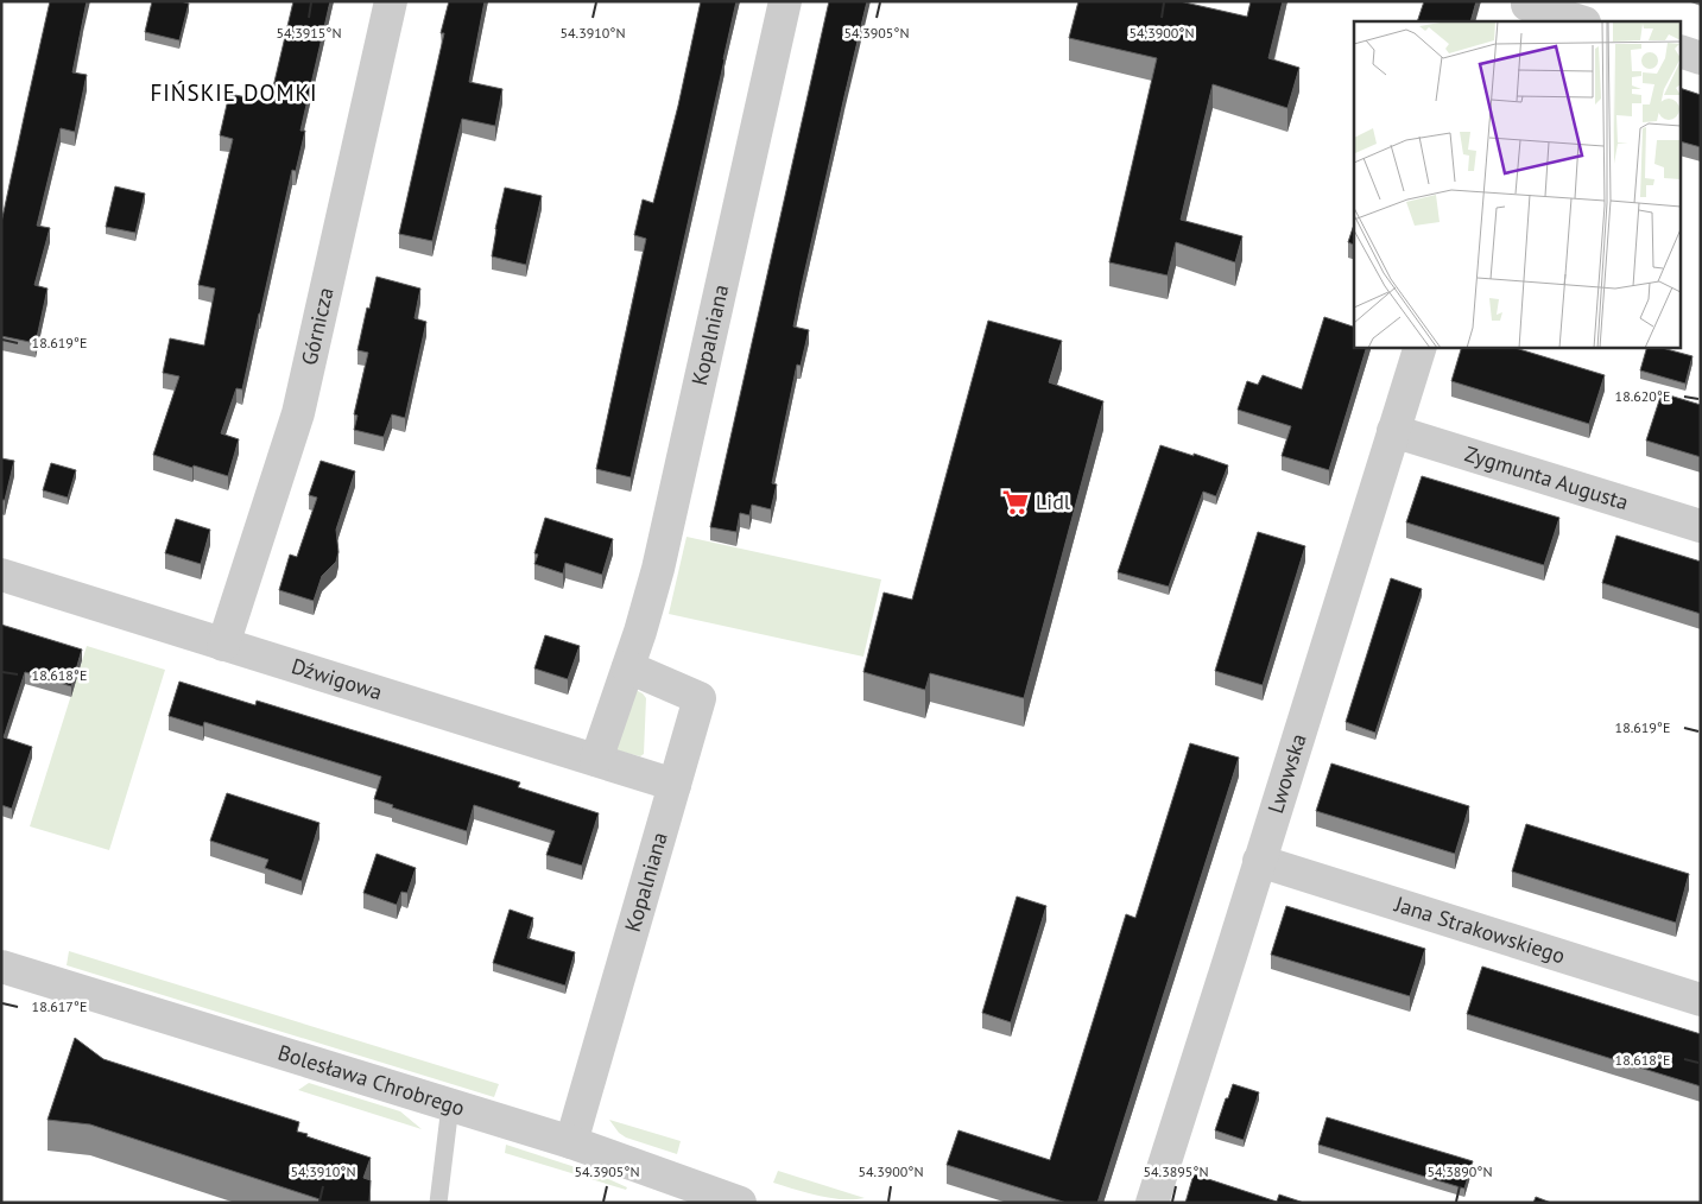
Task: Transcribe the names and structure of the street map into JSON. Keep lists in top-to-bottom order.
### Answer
{
  "streets": {
    "street": [
      "Górnicza",
      "Kopalniana",
      "Zygmunta Augusta",
      "Dźwigowa",
      "Lwowska",
      "Jana Strakowskiego",
      "Bolesława Chrobrego"
    ]
  },
  "crossings": [
    ["Górnicza", "Dźwigowa"],
    ["Kopalniana", "Dźwigowa"],
    ["Kopalniana", "Bolesława Chrobrego"],
    ["Zygmunta Augusta", "Lwowska"],
    ["Lwowska", "Jana Strakowskiego"]
  ],
  "districts": ["FIŃSKIE DOMKI"],
  "places": {
    "supermarket": ["Lidl"]
  },
  "coordinates": [
    "54.3915°N",
    "54.3910°N",
    "54.3905°N",
    "54.3900°N",
    "18.619°E",
    "18.620°E",
    "18.618°E",
    "18.617°E",
    "54.3895°N",
    "54.3890°N"
  ]
}
